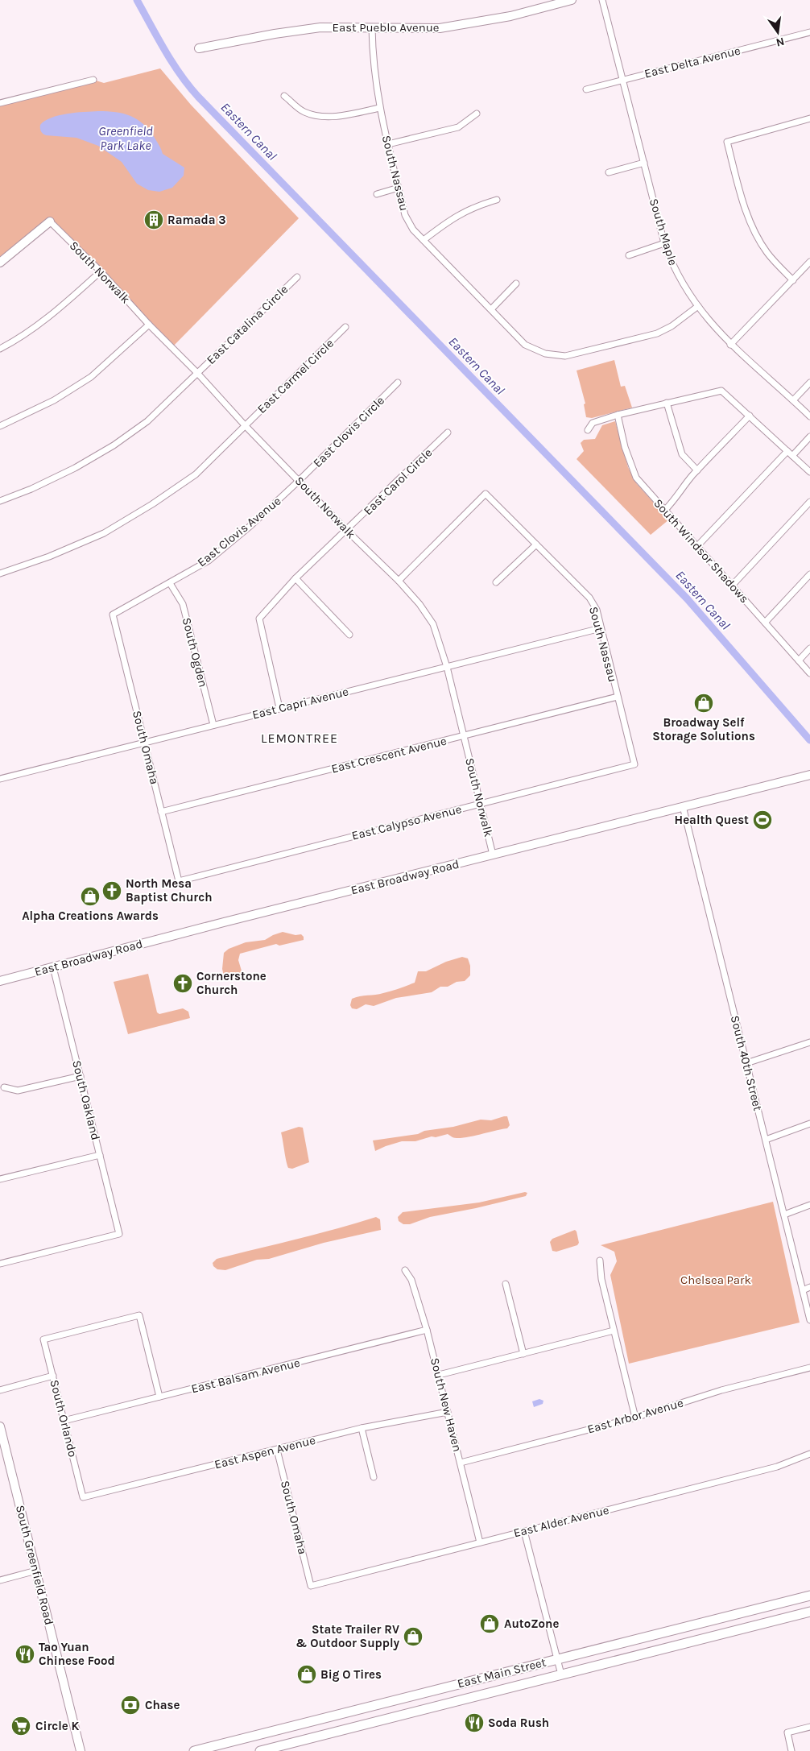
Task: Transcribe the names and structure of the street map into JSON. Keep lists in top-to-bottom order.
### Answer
{
  "streets": {
    "main road": [
      "East Pueblo Avenue",
      "East Broadway Road",
      "South Greenfield Road",
      "East Main Street"
    ],
    "street": [
      "East Delta Avenue",
      "South Nassau",
      "South Maple",
      "South Norwalk",
      "East Catalina Circle",
      "East Carmel Circle",
      "East Clovis Circle",
      "East Carol Circle",
      "East Clovis Avenue",
      "South Windsor Shadows",
      "South Ogden",
      "East Capri Avenue",
      "South Omaha",
      "East Crescent Avenue",
      "East Calypso Avenue",
      "South 40th Street",
      "South Oakland",
      "East Balsam Avenue",
      "South New Haven",
      "East Arbor Avenue",
      "South Orlando",
      "East Aspen Avenue",
      "East Alder Avenue"
    ]
  },
  "crossings": [
    ["East Pueblo Avenue", "South Nassau"],
    ["East Delta Avenue", "South Maple"],
    ["South Nassau", "South Maple"],
    ["South Nassau", "South Norwalk"],
    ["South Nassau", "East Capri Avenue"],
    ["South Nassau", "East Crescent Avenue"],
    ["South Nassau", "East Calypso Avenue"],
    ["South Norwalk", "East Catalina Circle"],
    ["South Norwalk", "East Carmel Circle"],
    ["South Norwalk", "East Clovis Circle"],
    ["South Norwalk", "East Carol Circle"],
    ["South Norwalk", "East Clovis Avenue"],
    ["South Norwalk", "East Capri Avenue"],
    ["South Norwalk", "East Crescent Avenue"],
    ["South Norwalk", "East Calypso Avenue"],
    ["South Norwalk", "East Broadway Road"],
    ["East Clovis Circle", "East Clovis Avenue"],
    ["East Carol Circle", "East Capri Avenue"],
    ["East Clovis Avenue", "South Ogden"],
    ["East Clovis Avenue", "South Omaha"],
    ["South Ogden", "East Capri Avenue"],
    ["East Capri Avenue", "South Omaha"],
    ["South Omaha", "East Crescent Avenue"],
    ["South Omaha", "East Calypso Avenue"],
    ["South Omaha", "East Aspen Avenue"],
    ["South Omaha", "East Alder Avenue"],
    ["East Broadway Road", "South 40th Street"],
    ["East Broadway Road", "South Oakland"],
    ["East Balsam Avenue", "South New Haven"],
    ["East Balsam Avenue", "South Orlando"],
    ["South New Haven", "East Arbor Avenue"],
    ["South New Haven", "East Aspen Avenue"],
    ["South New Haven", "East Alder Avenue"],
    ["South Orlando", "East Aspen Avenue"]
  ],
  "districts": ["LEMONTREE"],
  "water": ["Greenfield Park Lake", "Eastern Canal"],
  "parks": ["Chelsea Park"],
  "places": {
    "building": ["Ramada 3"],
    "shop": [
      "Broadway Self Storage Solutions",
      "Alpha Creations Awards",
      "AutoZone",
      "State Trailer RV & Outdoor Supply",
      "Big O Tires"
    ],
    "sports": ["Health Quest"],
    "church": ["North Mesa Baptist Church", "Cornerstone Church"],
    "restaurant": ["Tao Yuan Chinese Food", "Soda Rush"],
    "bank": ["Chase"],
    "supermarket": ["Circle K"]
  },
  "north": "bottom"
}
